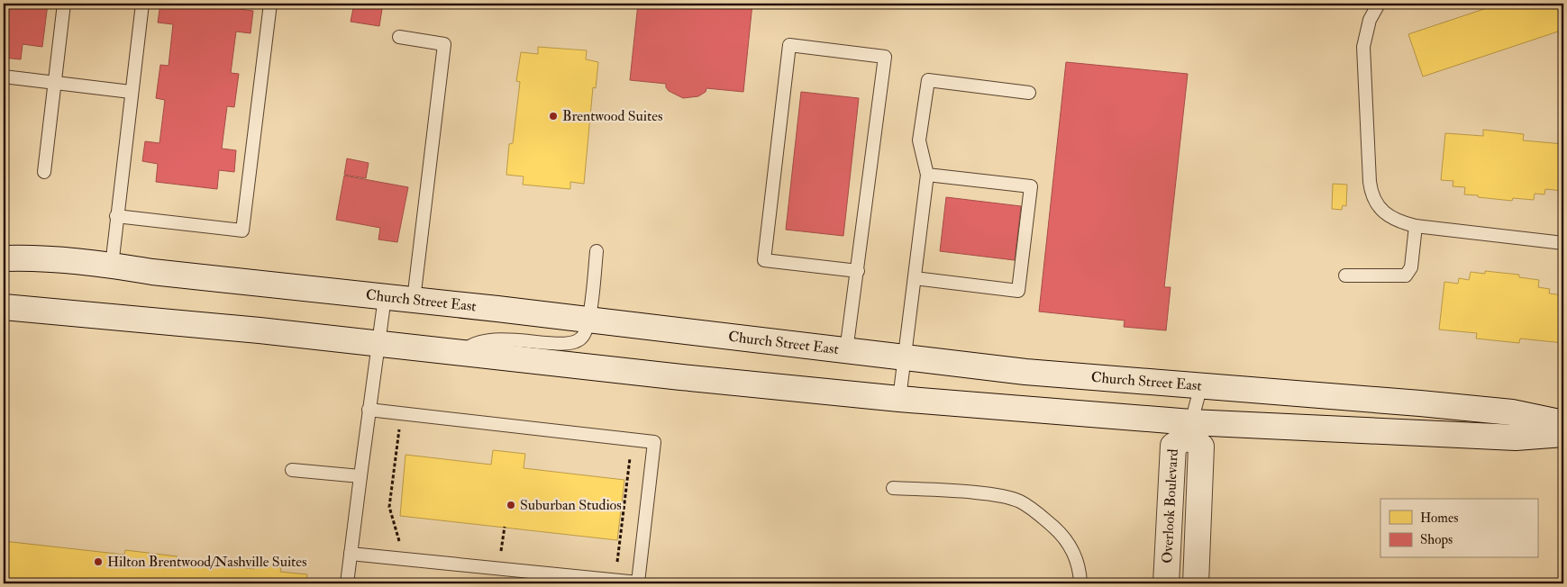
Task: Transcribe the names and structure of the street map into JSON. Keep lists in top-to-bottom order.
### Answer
{
  "streets": {
    "main road": ["Church Street East", "Overlook Boulevard"]
  },
  "places": ["Brentwood Suites", "Suburban Studios", "Hilton Brentwood/Nashville Suites"],
  "legend": ["Homes", "Shops"]
}
